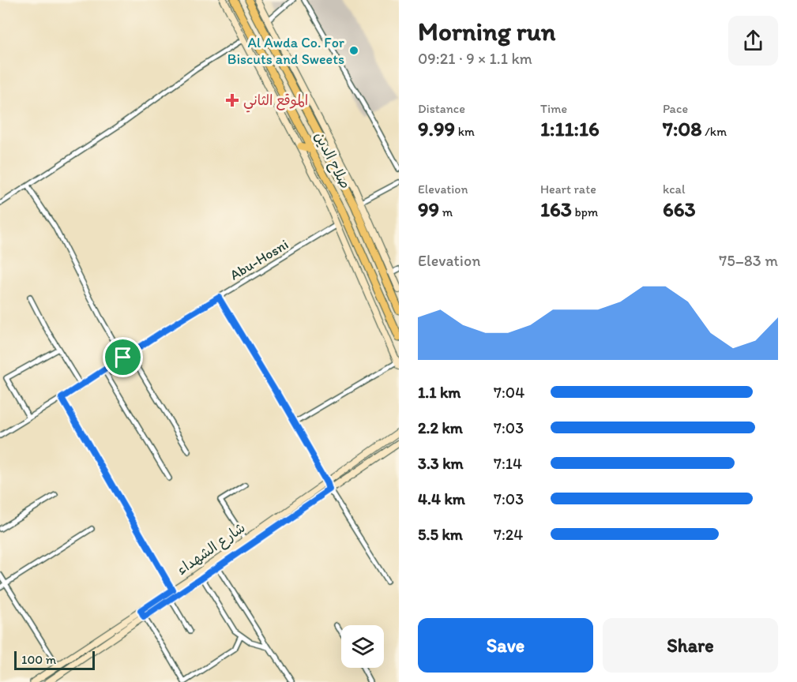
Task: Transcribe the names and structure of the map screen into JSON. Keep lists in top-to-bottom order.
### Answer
{
  "streets": {
    "highway": ["صلاح الدين"],
    "main road": ["شارع الشهداء"],
    "street": ["Abu-Hosni"]
  },
  "places": {
    "other": ["Al Awda Co. For Biscuts and Sweets"],
    "health": ["الموقع الثاني"]
  },
  "scale_bar": "100 m",
  "page": {
    "heading": ["Morning run", "09:21 · 9 × 1.1 km"],
    "stats": [
      ["Distance", "9.99 km"],
      ["Time", "1:11:16"],
      ["Pace", "7:08 /km"],
      ["Elevation", "99 m"],
      ["Heart rate", "163 bpm"],
      ["kcal", "663"]
    ],
    "chart": ["Elevation", "75–83 m"],
    "list": [
      {
        "name": "1.1 km",
        "note": "7:04"
      },
      {
        "name": "2.2 km",
        "note": "7:03"
      },
      {
        "name": "3.3 km",
        "note": "7:14"
      },
      {
        "name": "4.4 km",
        "note": "7:03"
      },
      {
        "name": "5.5 km",
        "note": "7:24"
      }
    ],
    "buttons": ["Save", "Share"],
    "scale": "100 m"
  }
}
